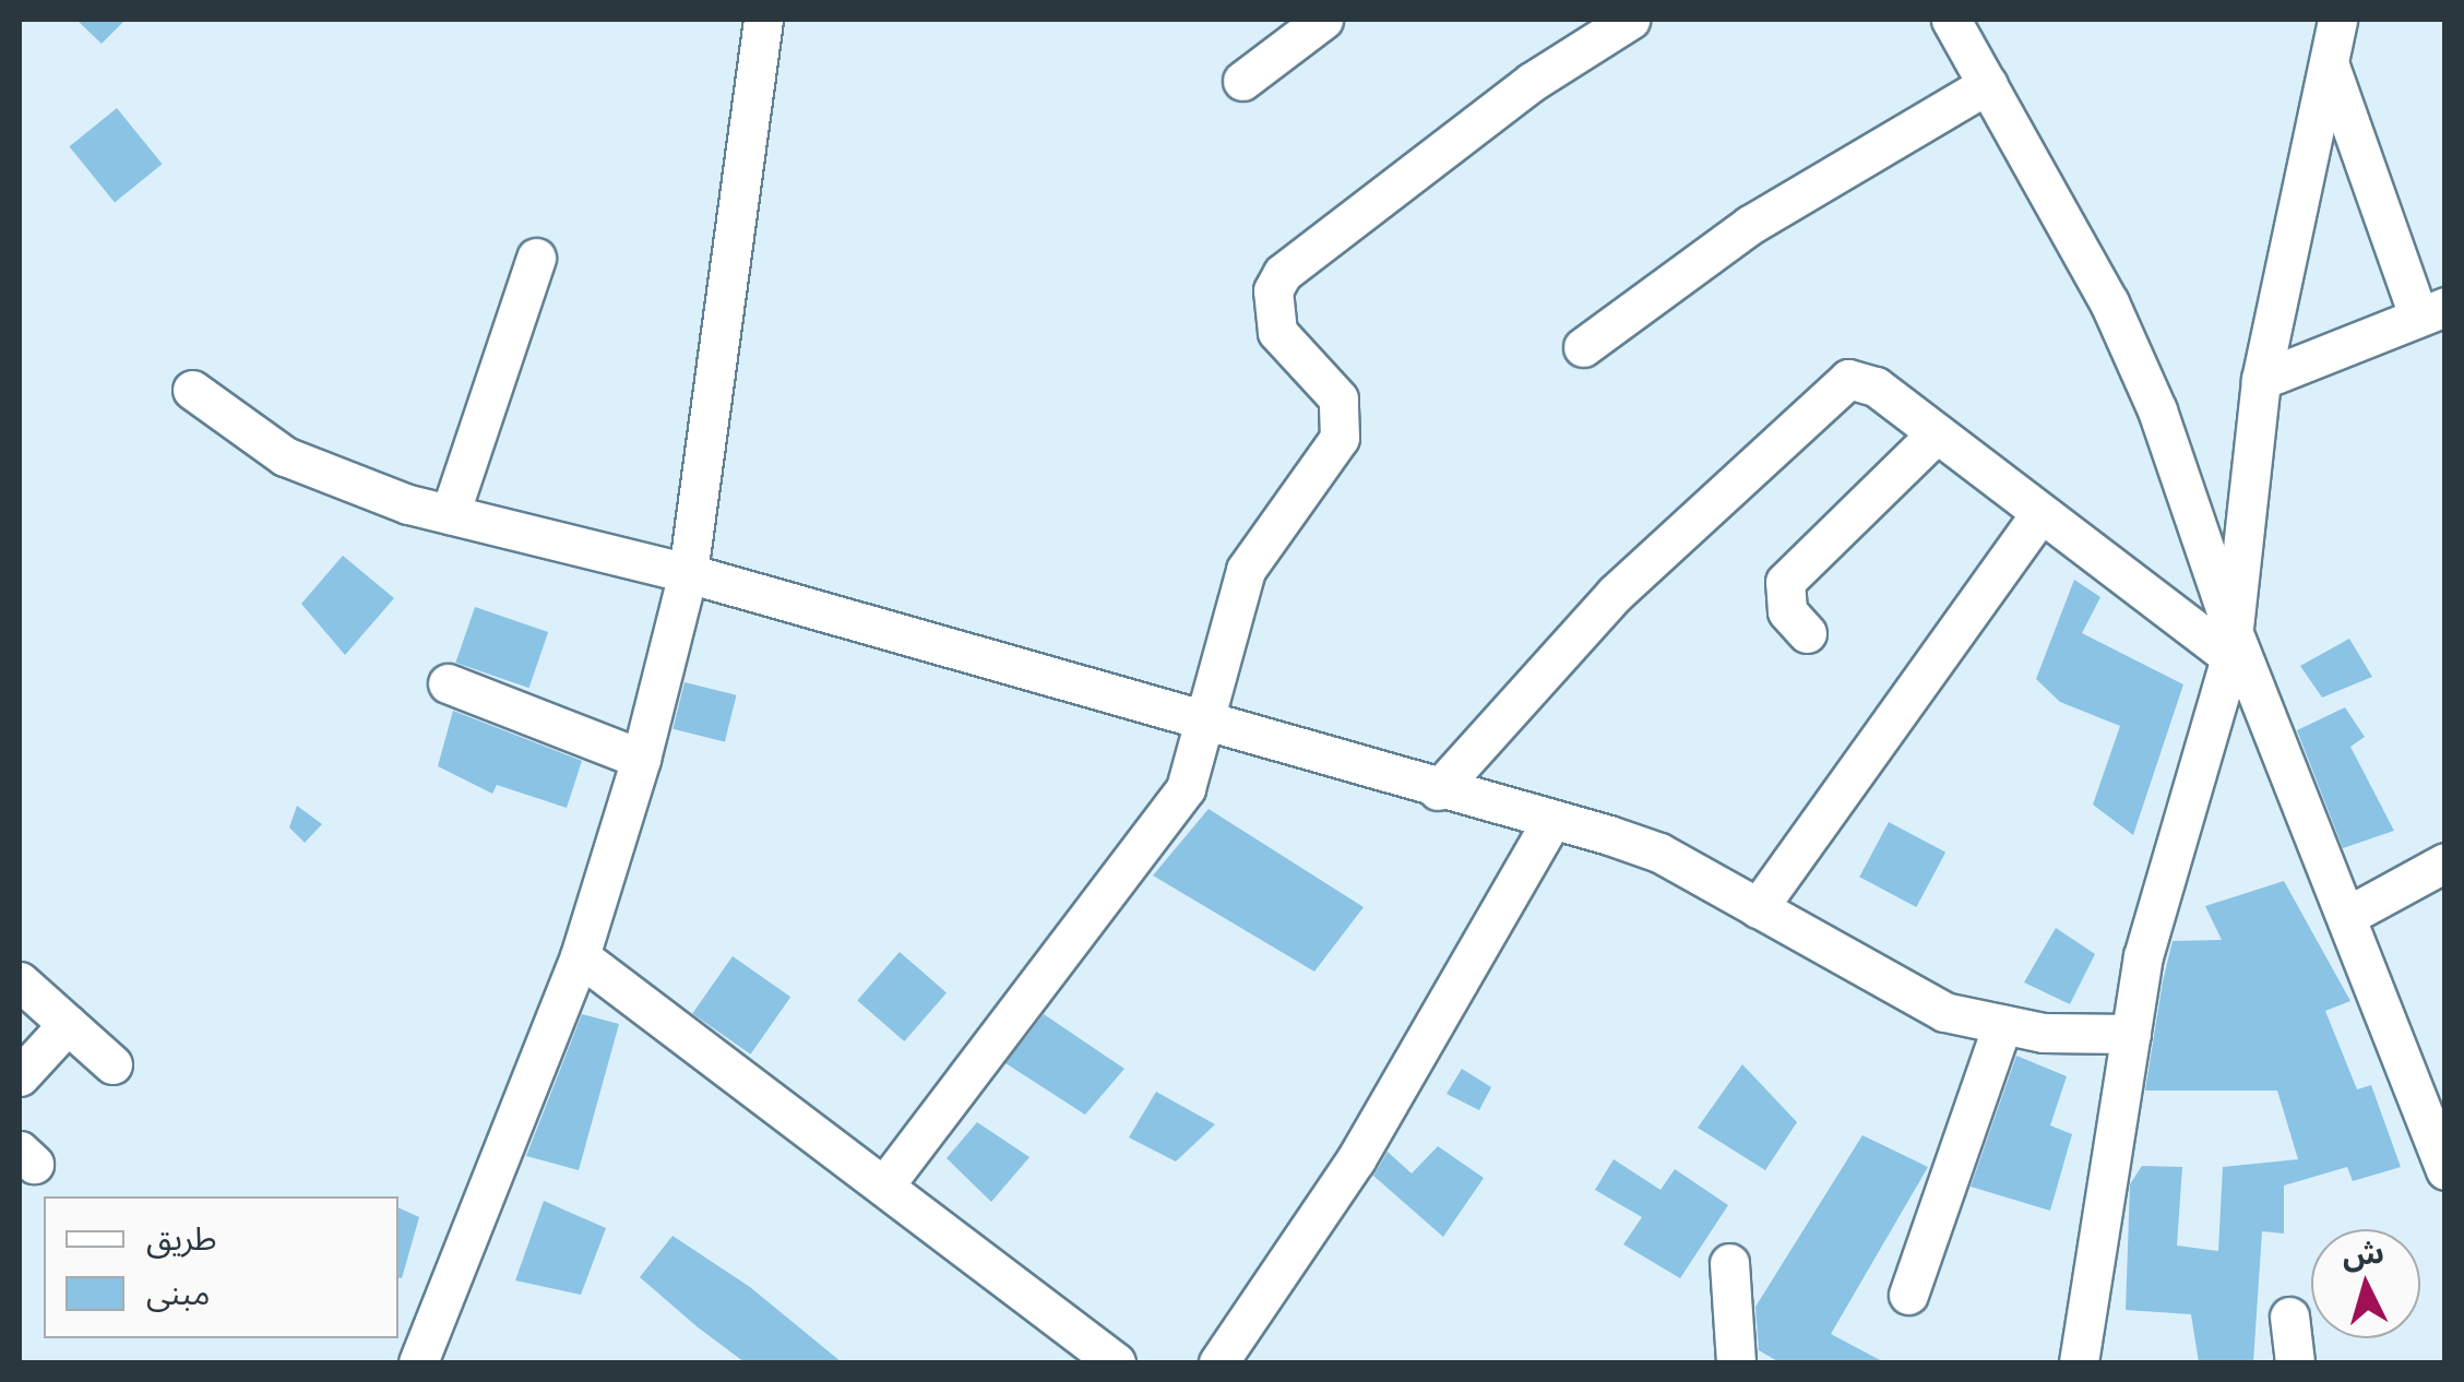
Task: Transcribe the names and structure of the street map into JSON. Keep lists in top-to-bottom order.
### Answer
{
  "legend": ["طريق", "مبنى"],
  "north": "top"
}
